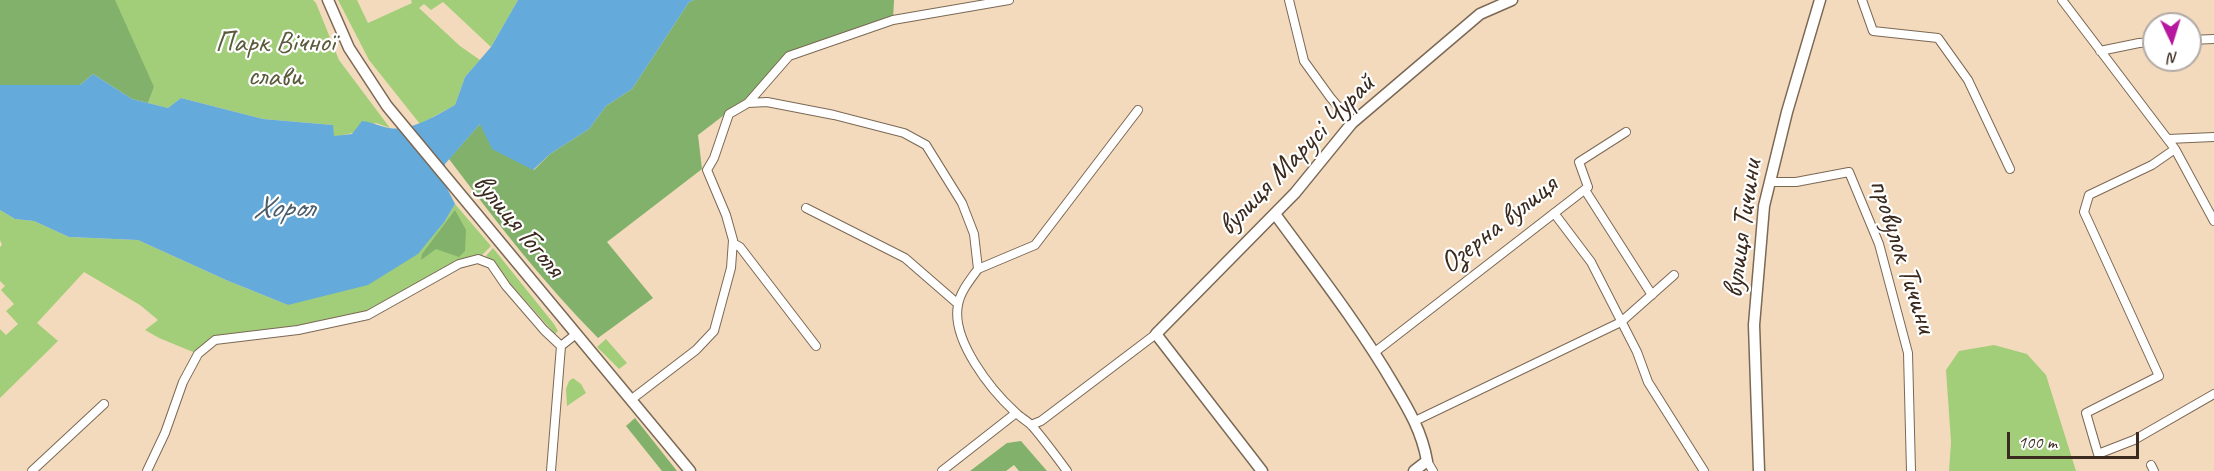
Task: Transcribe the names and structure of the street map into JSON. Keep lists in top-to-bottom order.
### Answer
{
  "streets": {
    "street": [
      "вулиця Марусі Чурай",
      "Озерна вулиця",
      "вулиця Гоголя",
      "вулиця Тичини",
      "провулок Тичини"
    ]
  },
  "crossings": [
    ["вулиця Тичини", "провулок Тичини"]
  ],
  "water": ["Хорол"],
  "parks": ["Парк Вічної слави"],
  "scale_bar": "100 m",
  "north": "bottom"
}
